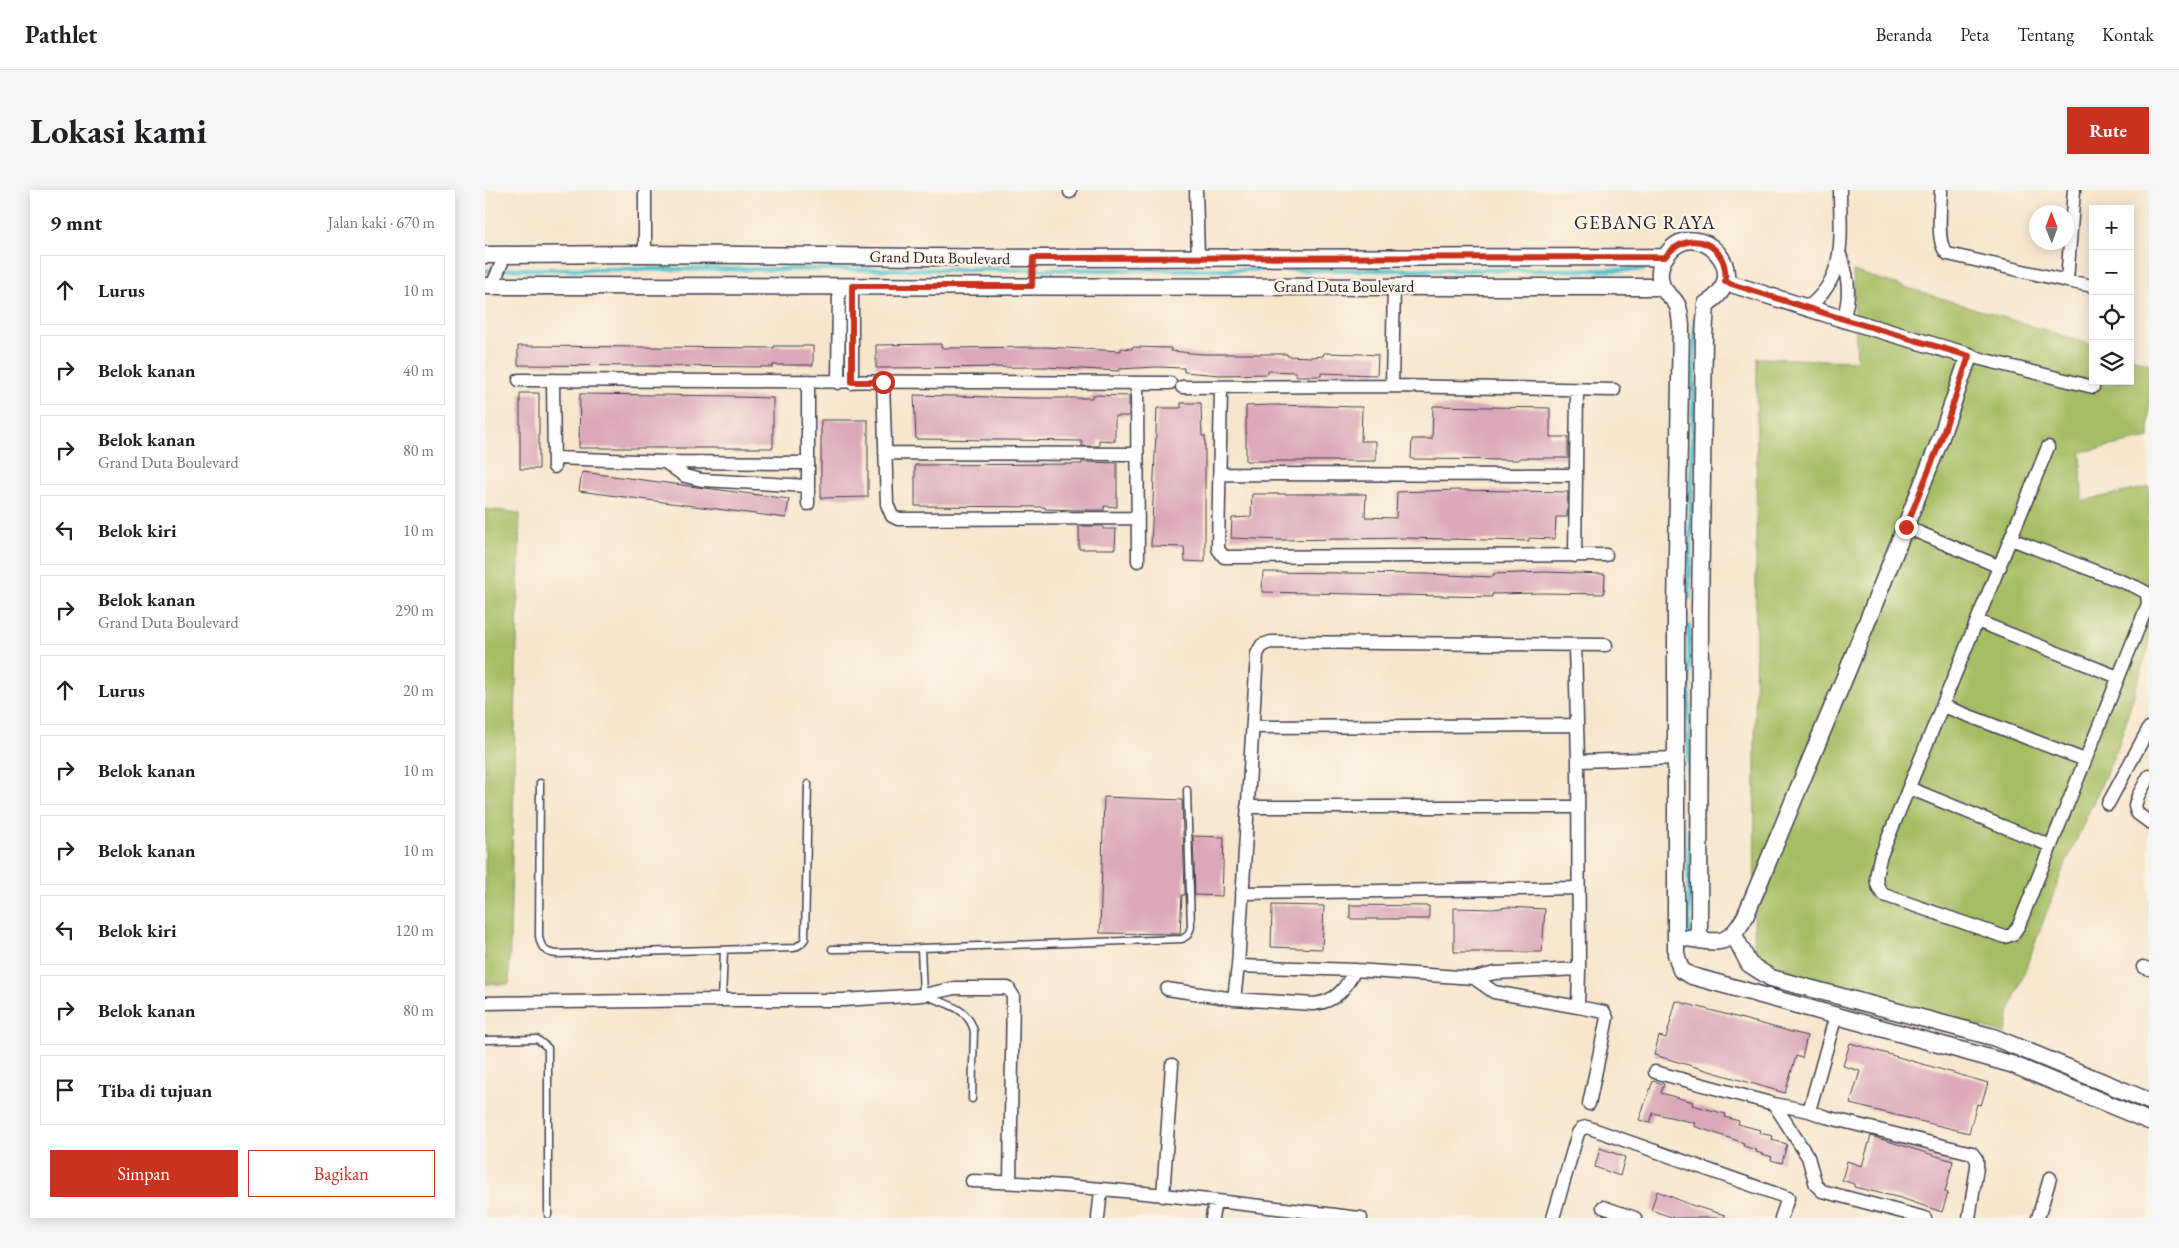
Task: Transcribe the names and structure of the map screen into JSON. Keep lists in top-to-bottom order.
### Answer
{
  "streets": {
    "street": ["Grand Duta Boulevard"]
  },
  "districts": ["GEBANG RAYA"],
  "north": "top",
  "page": {
    "header": "Pathlet",
    "nav": [
      "Beranda",
      "Peta",
      "Tentang",
      "Kontak"
    ],
    "buttons": [
      "Rute",
      ["Simpan", "Bagikan"]
    ],
    "title": "Lokasi kami",
    "heading": ["9 mnt", "Jalan kaki · 670 m"],
    "map_buttons": ["+", "−"],
    "list": [
      ["Lurus", "10 m"],
      ["Belok kanan", "40 m"],
      ["Belok kanan", "Grand Duta Boulevard", "80 m"],
      ["Belok kiri", "10 m"],
      ["Belok kanan", "Grand Duta Boulevard", "290 m"],
      ["Lurus", "20 m"],
      ["Belok kanan", "10 m"],
      ["Belok kanan", "10 m"],
      ["Belok kiri", "120 m"],
      ["Belok kanan", "80 m"],
      "Tiba di tujuan"
    ]
  }
}
